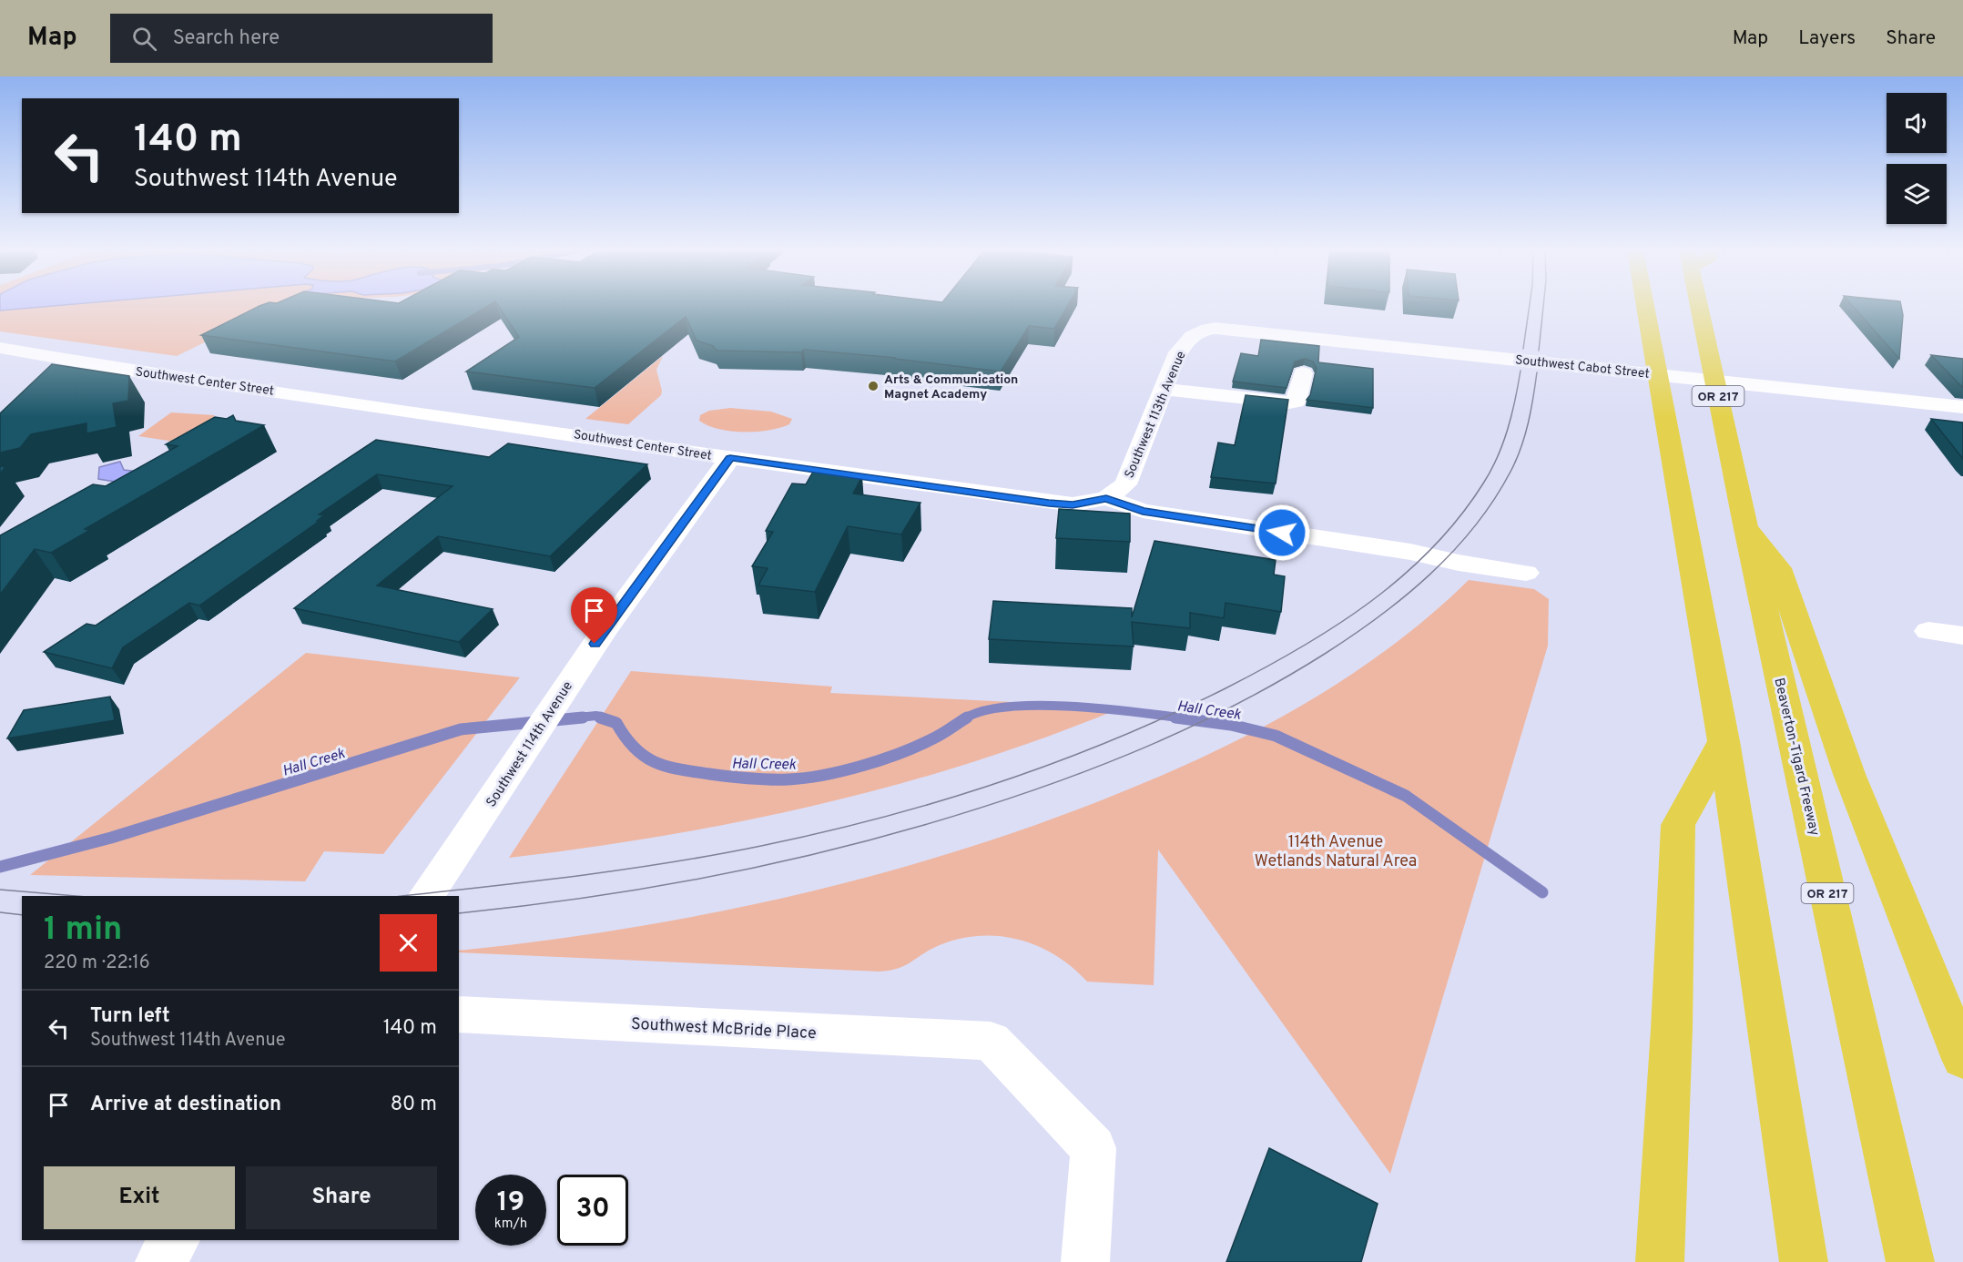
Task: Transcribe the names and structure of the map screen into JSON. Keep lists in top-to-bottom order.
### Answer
{
  "streets": {
    "highway": ["OR 217", "Beaverton-Tigard Freeway"],
    "street": [
      "Southwest Cabot Street",
      "Southwest Center Street",
      "Southwest 113th Avenue",
      "Southwest 114th Avenue",
      "Southwest McBride Place"
    ]
  },
  "crossings": [
    ["Southwest Cabot Street", "Southwest 113th Avenue"],
    ["Southwest Center Street", "Southwest 113th Avenue"],
    ["Southwest Center Street", "Southwest 114th Avenue"]
  ],
  "water": ["Hall Creek"],
  "parks": ["114th Avenue Wetlands Natural Area"],
  "places": ["Arts & Communication Magnet Academy"],
  "page": {
    "header": "Map",
    "search": "Search here",
    "nav": ["Map", "Layers", "Share"],
    "turn": ["140 m", "Southwest 114th Avenue"],
    "heading": ["1 min", "220 m · 22:16"],
    "list": [
      {
        "name": "Turn left",
        "note": "Southwest 114th Avenue",
        "value": "140 m"
      },
      {
        "name": "Arrive at destination",
        "value": "80 m"
      }
    ],
    "buttons": ["Exit", "Share"],
    "speed": "19 km/h",
    "limit": "30"
  }
}
